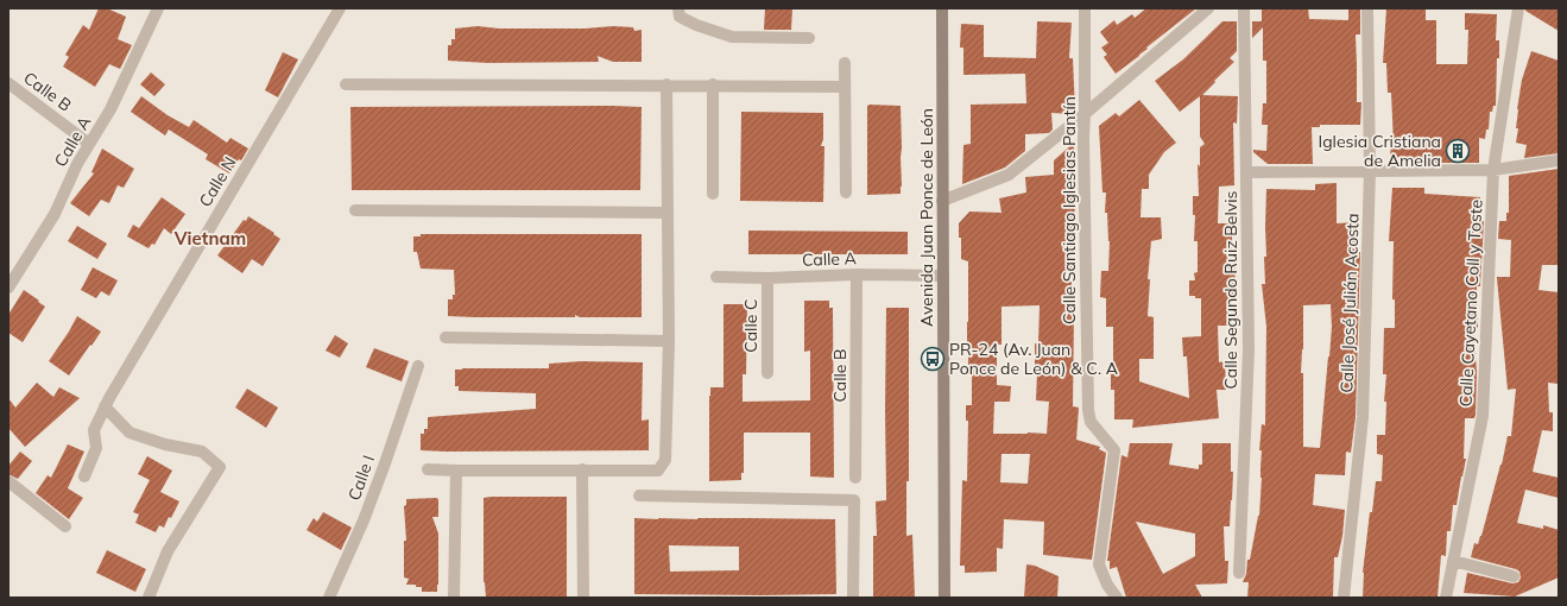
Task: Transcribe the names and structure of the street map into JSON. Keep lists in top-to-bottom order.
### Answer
{
  "streets": {
    "main road": ["Avenida Juan Ponce de León"],
    "street": [
      "Calle B",
      "Calle A",
      "Calle N",
      "Calle Santiago Iglesias Pantín",
      "Calle Segundo Ruiz Belvis",
      "Calle José Julián Acosta",
      "Calle Cayetano Coll y Toste",
      "Calle C",
      "Calle I"
    ]
  },
  "crossings": [
    ["Calle B", "Calle A"],
    ["Calle A", "Avenida Juan Ponce de León"],
    ["Calle A", "Calle C"]
  ],
  "districts": ["Vietnam"],
  "places": {
    "building": ["Iglesia Cristiana de Amelia"],
    "bus stop": ["PR-24 (Av. Juan Ponce de León) & C. A"]
  }
}
